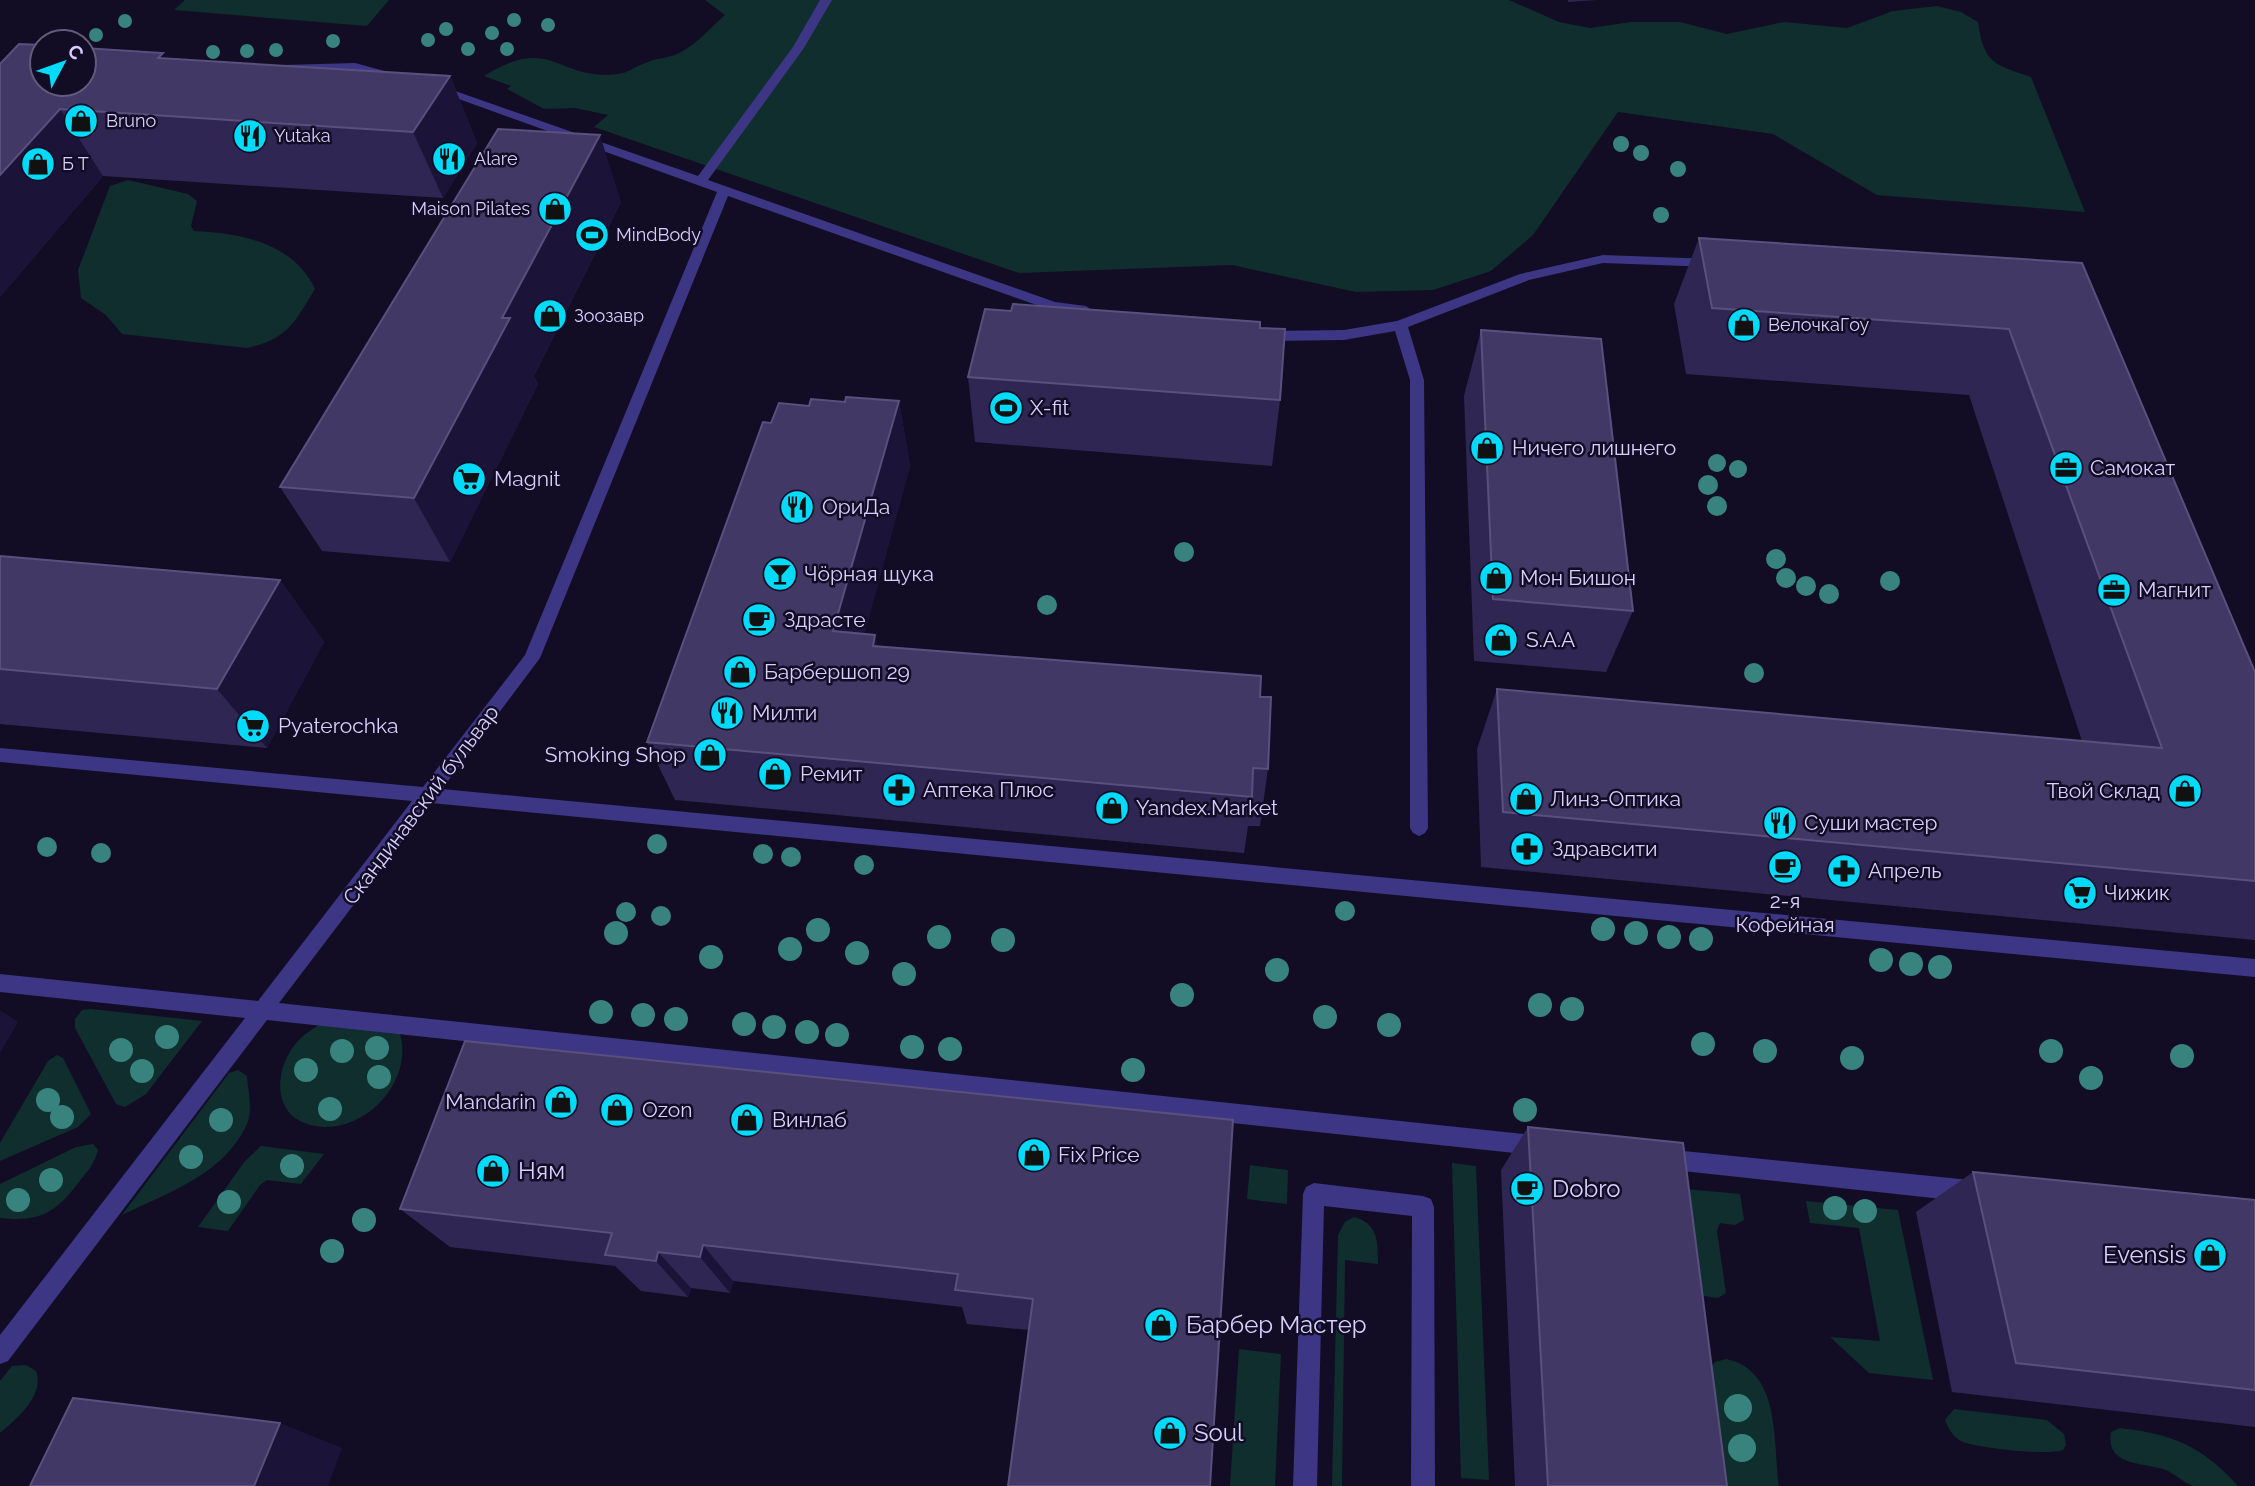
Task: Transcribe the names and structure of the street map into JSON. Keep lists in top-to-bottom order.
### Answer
{
  "streets": {
    "street": ["Скандинавский бульвар"]
  },
  "places": {
    "shop": [
      "Bruno",
      "Б Т",
      "Maison Pilates",
      "Зоозавр",
      "ВелочкаГоу",
      "Ничего лишнего",
      "Мон Бишон",
      "S.A.A",
      "Барбершоп 29",
      "Smoking Shop",
      "Ремит",
      "Твой Склад",
      "Линз-Оптика",
      "Yandex.Market",
      "Mandarin",
      "Ozon",
      "Винлаб",
      "Fix Price",
      "Ням",
      "Evensis",
      "Барбер Мастер",
      "Soul"
    ],
    "restaurant": [
      "Yutaka",
      "Alare",
      "ОриДа",
      "Милти",
      "Суши мастер"
    ],
    "sports": ["MindBody", "X-fit"],
    "office": ["Самокат", "Магнит"],
    "supermarket": ["Magnit", "Pyaterochka", "Чижик"],
    "bar": ["Чöрная щука"],
    "cafe": ["Здрасте", "2-я Кофейная", "Dobro"],
    "pharmacy": ["Аптека Плюс", "Здравсити", "Апрель"]
  },
  "north": "top right"
}
